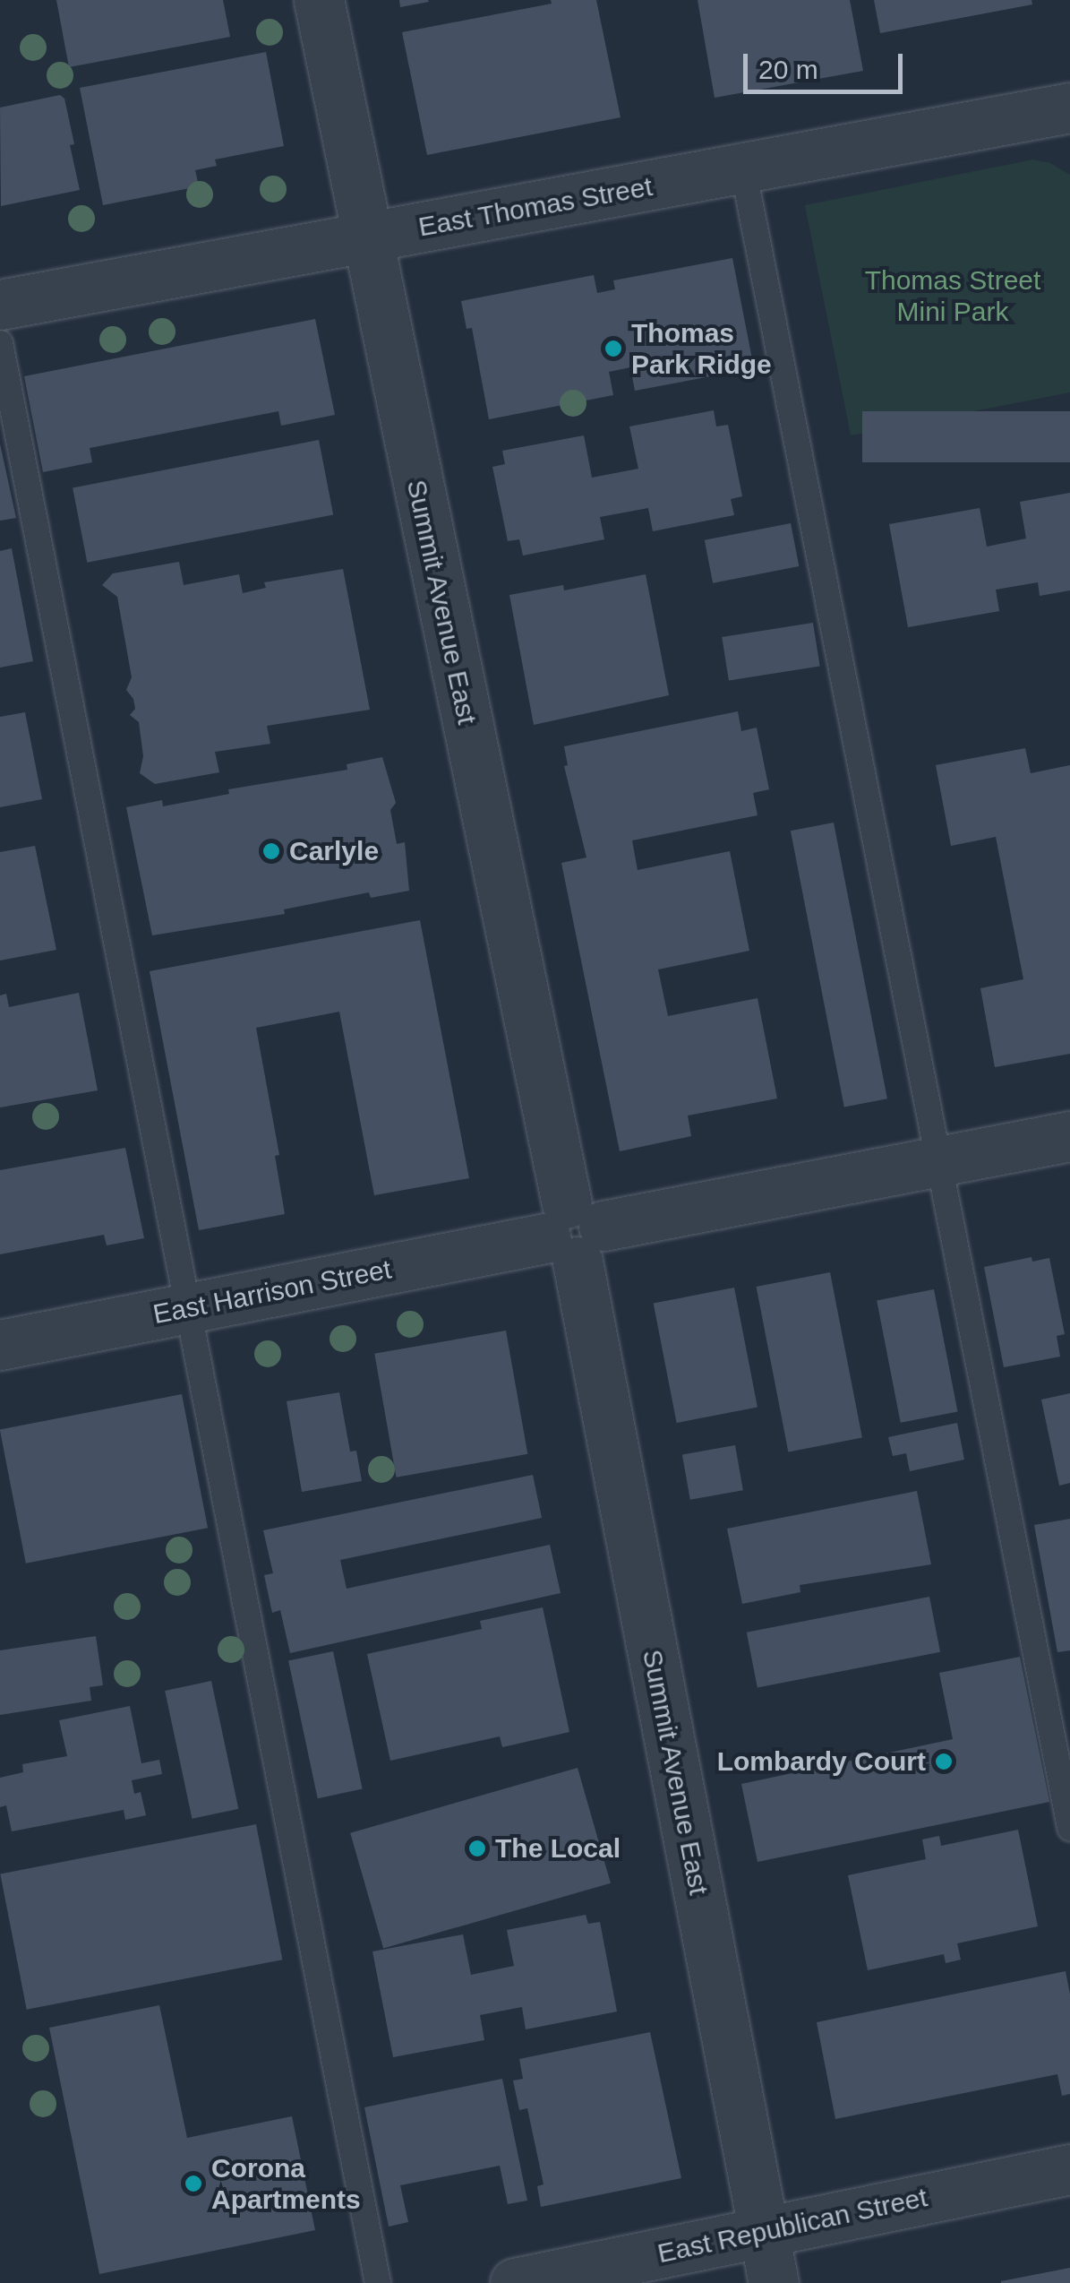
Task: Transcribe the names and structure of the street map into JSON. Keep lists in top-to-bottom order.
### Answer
{
  "streets": {
    "street": [
      "East Thomas Street",
      "Summit Avenue East",
      "East Harrison Street",
      "East Republican Street"
    ]
  },
  "crossings": [
    ["East Thomas Street", "Summit Avenue East"],
    ["Summit Avenue East", "East Harrison Street"],
    ["Summit Avenue East", "East Republican Street"]
  ],
  "parks": ["Thomas Street Mini Park"],
  "places": [
    "Thomas Park Ridge",
    "Carlyle",
    "Lombardy Court",
    "The Local",
    "Corona Apartments"
  ],
  "scale_bar": "20 m"
}
